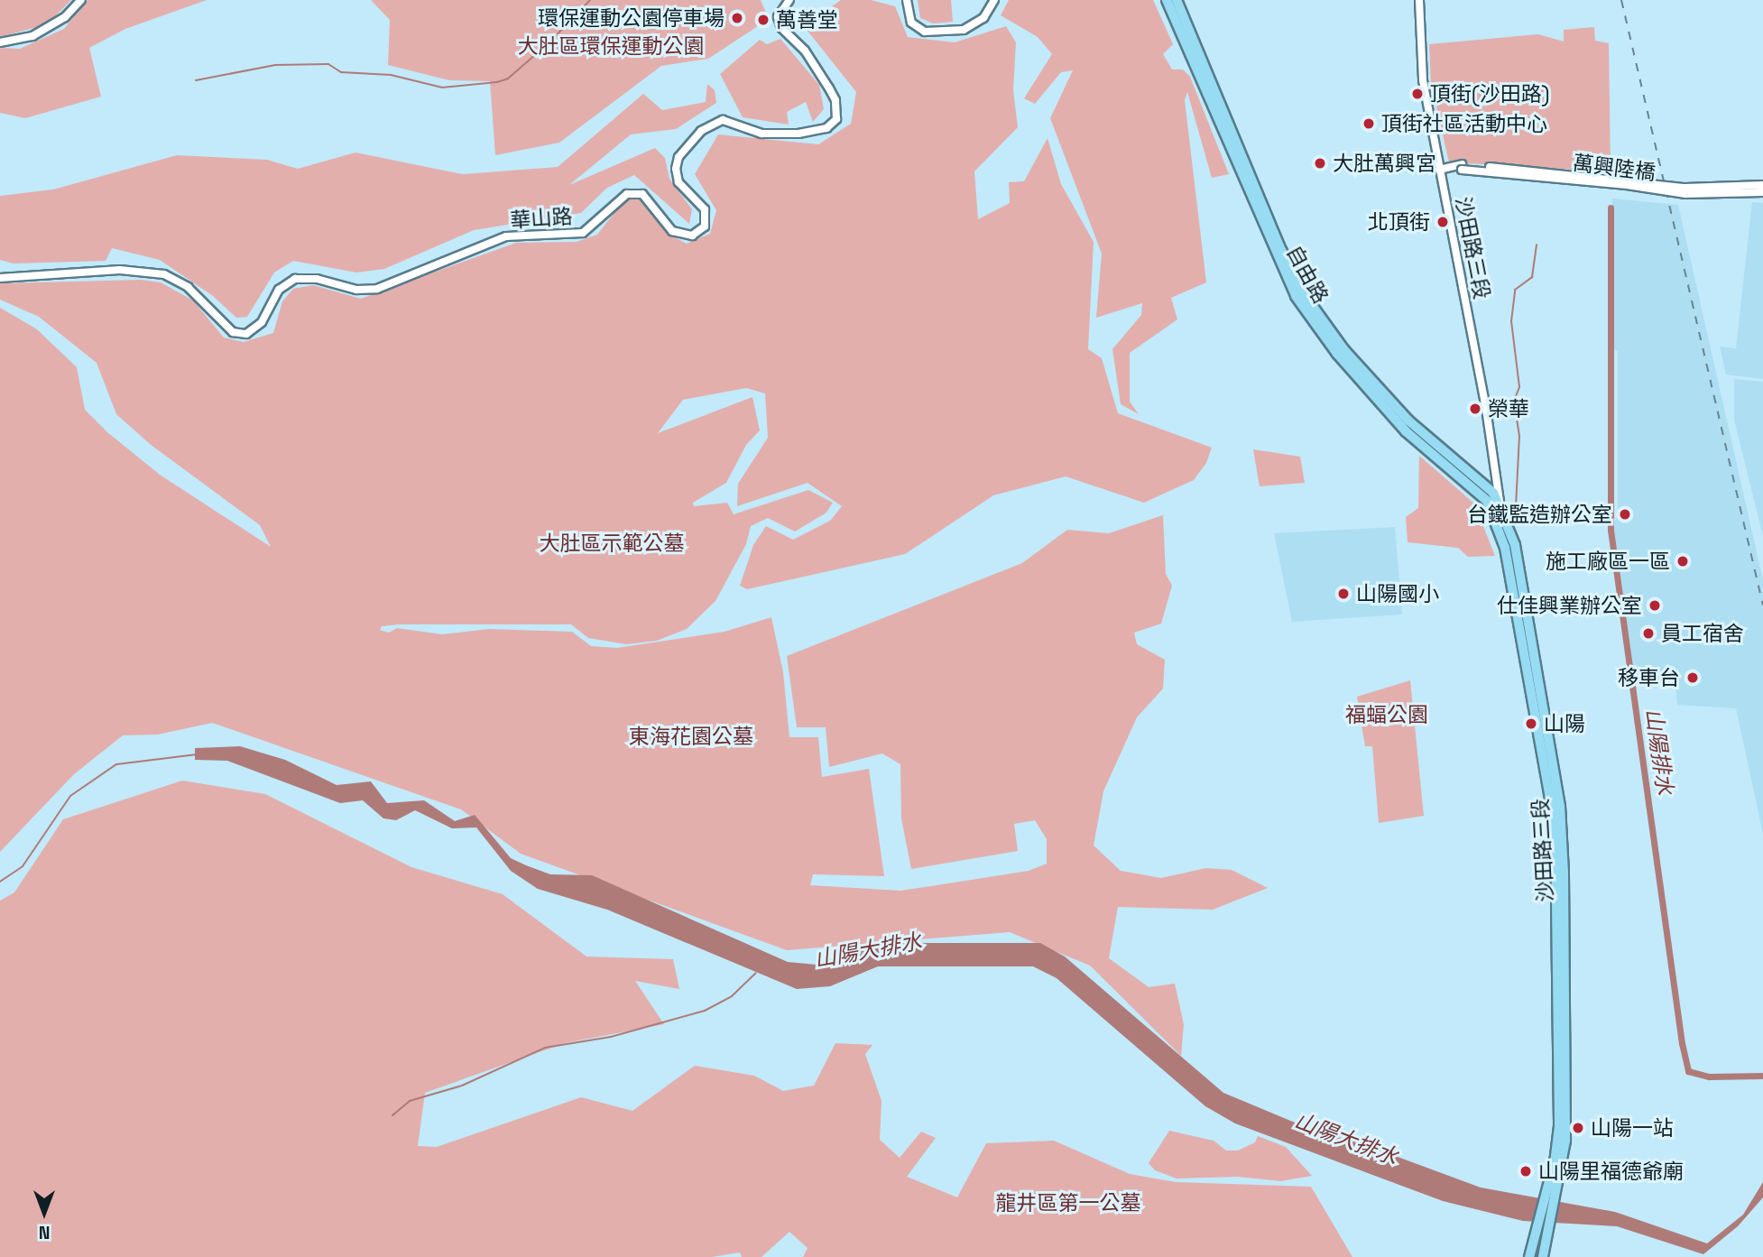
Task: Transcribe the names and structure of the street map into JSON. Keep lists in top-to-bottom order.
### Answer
{
  "streets": {
    "main road": ["沙田路三段", "自由路"],
    "street": ["萬興陸橋", "華山路"]
  },
  "crossings": [
    ["沙田路三段", "自由路"]
  ],
  "water": ["山陽排水", "山陽大排水"],
  "parks": [
    "大肚區環保運動公園",
    "大肚區示範公墓",
    "福蝠公園",
    "東海花園公墓",
    "龍井區第一公墓"
  ],
  "places": [
    "環保運動公園停車場",
    "萬善堂",
    "頂街(沙田路)",
    "頂街社區活動中心",
    "大肚萬興宮",
    "北頂街",
    "榮華",
    "台鐵監造辦公室",
    "施工廠區一區",
    "山陽國小",
    "仕佳興業辦公室",
    "員工宿舍",
    "移車台",
    "山陽",
    "山陽一站",
    "山陽里福德爺廟"
  ],
  "north": "bottom"
}
